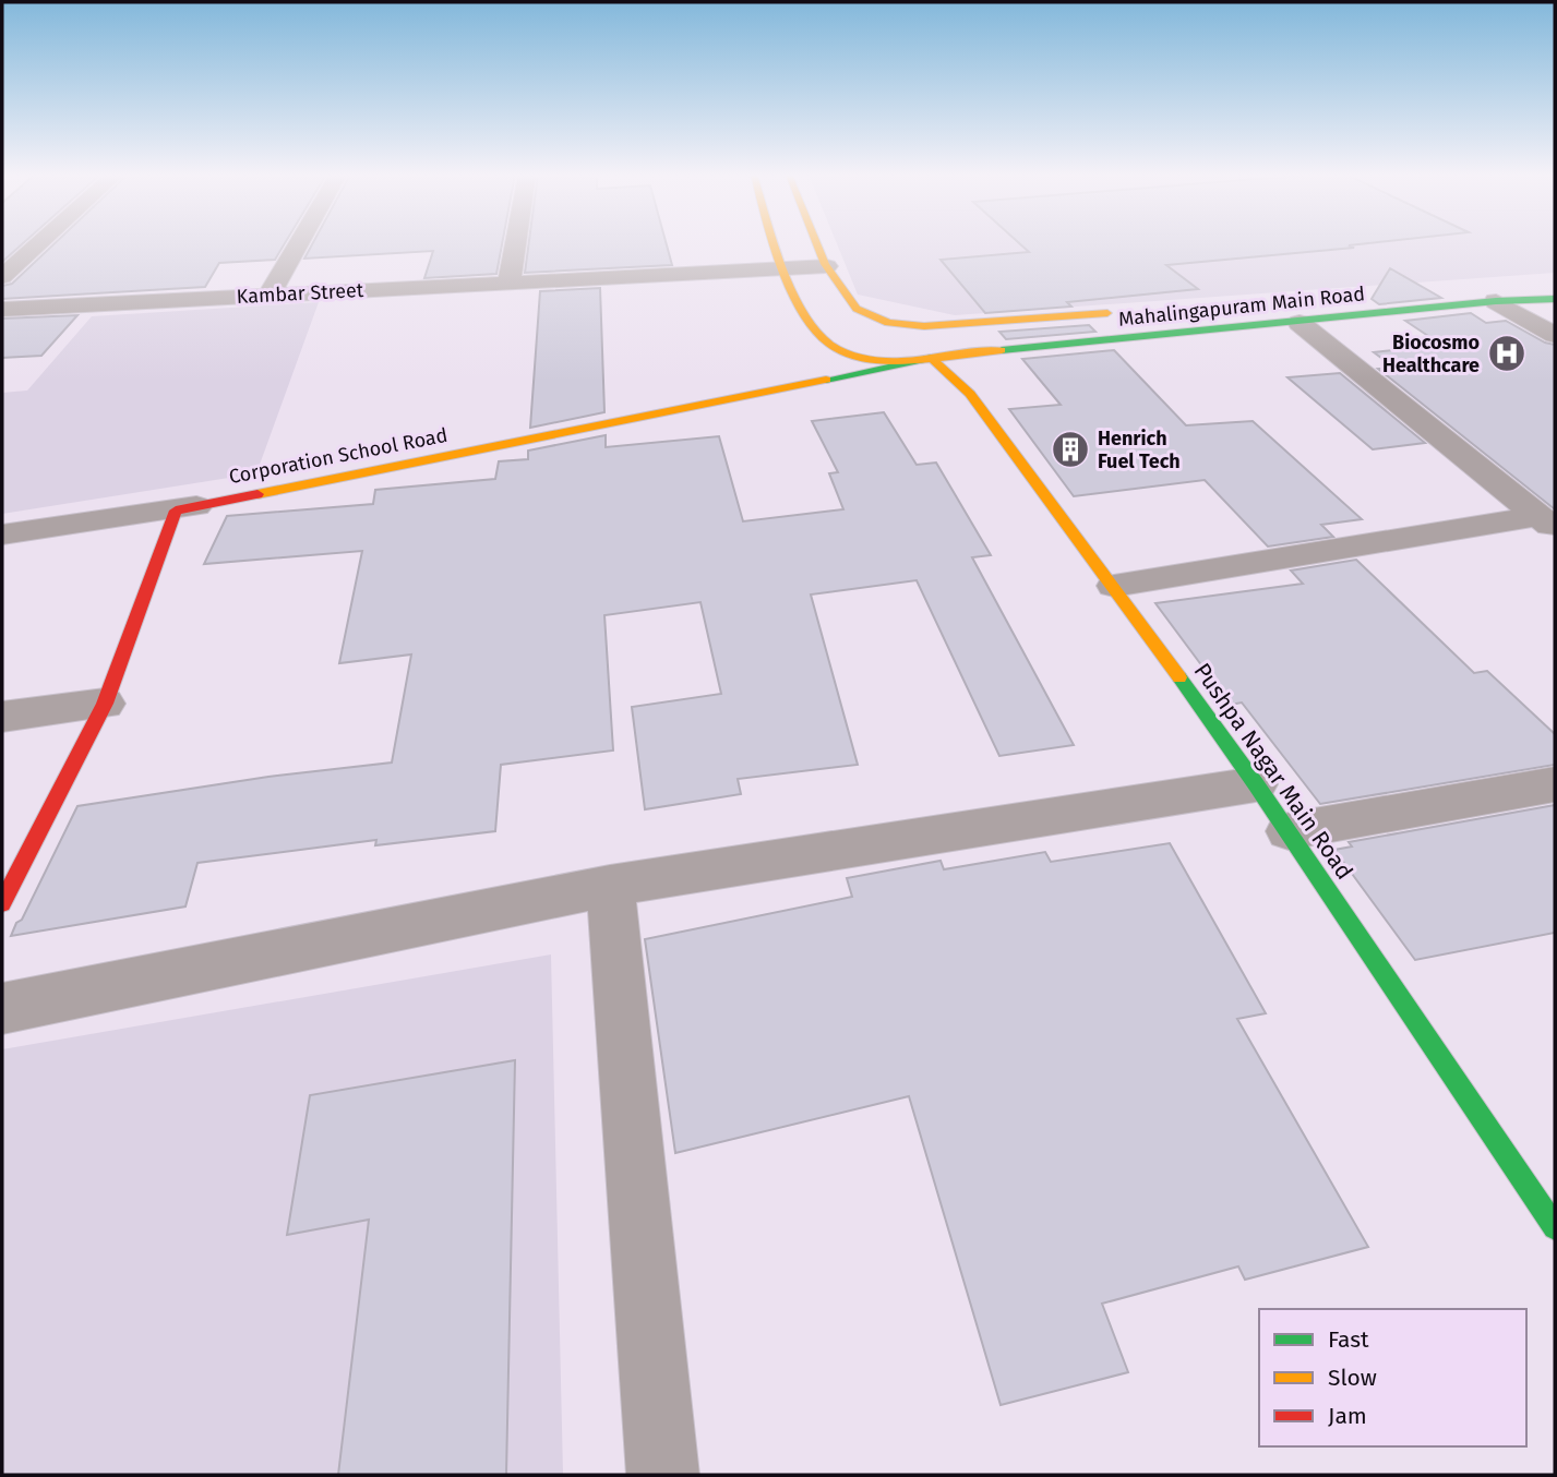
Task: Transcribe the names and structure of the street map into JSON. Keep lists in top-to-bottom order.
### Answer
{
  "streets": {
    "main road": ["Mahalingapuram Main Road", "Corporation School Road", "Pushpa Nagar Main Road"],
    "street": ["Kambar Street"]
  },
  "crossings": [
    ["Kambar Street", "Mahalingapuram Main Road"],
    ["Mahalingapuram Main Road", "Corporation School Road"],
    ["Mahalingapuram Main Road", "Pushpa Nagar Main Road"],
    ["Corporation School Road", "Pushpa Nagar Main Road"]
  ],
  "places": {
    "hospital": ["Biocosmo Healthcare"],
    "building": ["Henrich Fuel Tech"]
  },
  "legend": ["Fast", "Slow", "Jam"]
}
